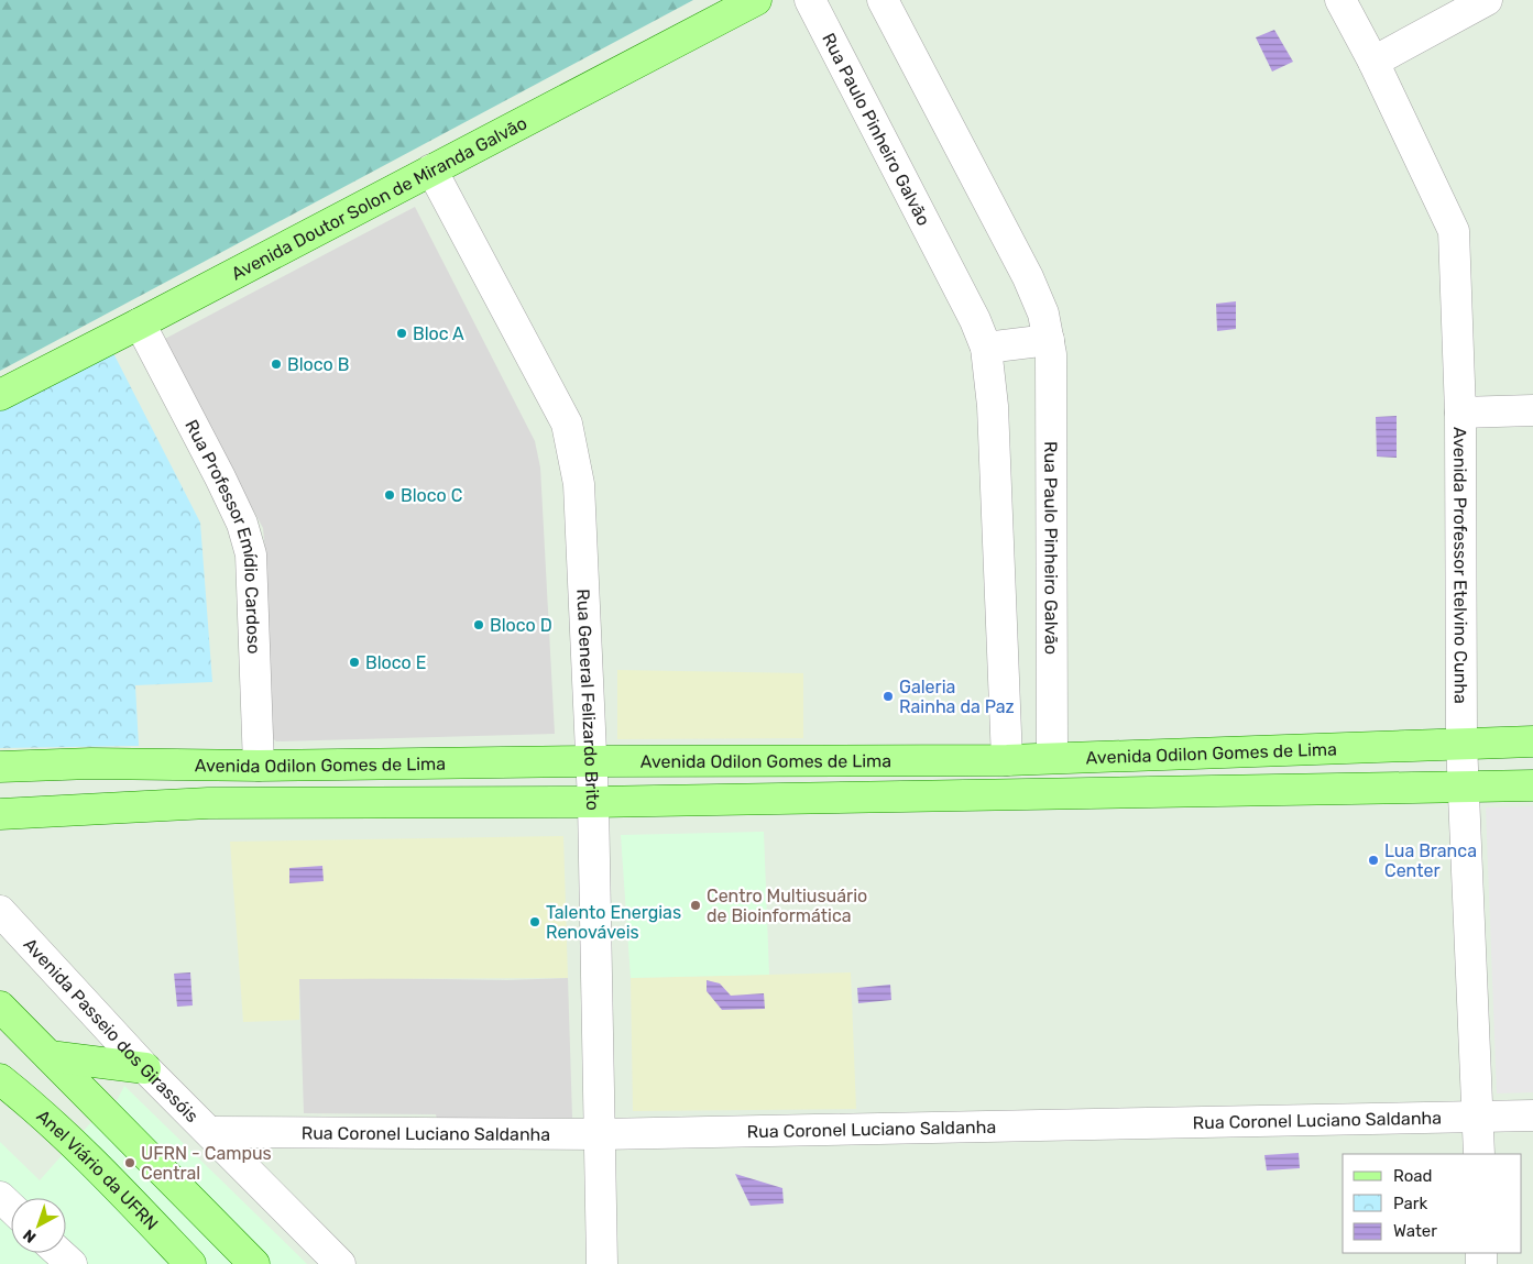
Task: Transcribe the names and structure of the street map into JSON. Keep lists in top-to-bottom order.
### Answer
{
  "streets": {
    "main road": ["Avenida Doutor Solon de Miranda Galvão", "Avenida Odilon Gomes de Lima", "Anel Viário da UFRN"],
    "street": [
      "Rua Paulo Pinheiro Galvão",
      "Rua Professor Emídio Cardoso",
      "Avenida Professor Etelvino Cunha",
      "Rua General Felizardo Brito",
      "Avenida Passeio dos Girassóis",
      "Rua Coronel Luciano Saldanha"
    ]
  },
  "crossings": [
    ["Rua Paulo Pinheiro Galvão", "Avenida Odilon Gomes de Lima"],
    ["Avenida Doutor Solon de Miranda Galvão", "Rua Professor Emídio Cardoso"],
    ["Avenida Doutor Solon de Miranda Galvão", "Rua General Felizardo Brito"],
    ["Rua Professor Emídio Cardoso", "Avenida Odilon Gomes de Lima"],
    ["Avenida Professor Etelvino Cunha", "Avenida Odilon Gomes de Lima"],
    ["Avenida Professor Etelvino Cunha", "Rua Coronel Luciano Saldanha"],
    ["Rua General Felizardo Brito", "Avenida Odilon Gomes de Lima"],
    ["Rua General Felizardo Brito", "Rua Coronel Luciano Saldanha"],
    ["Avenida Passeio dos Girassóis", "Rua Coronel Luciano Saldanha"]
  ],
  "places": [
    "Bloc A",
    "Bloco B",
    "Bloco C",
    "Bloco D",
    "Bloco E",
    "Galeria Rainha da Paz",
    "Lua Branca Center",
    "Centro Multiusuário de Bioinformática",
    "Talento Energias Renováveis",
    "UFRN - Campus Central"
  ],
  "legend": ["Road", "Park", "Water"],
  "north": "bottom left"
}
